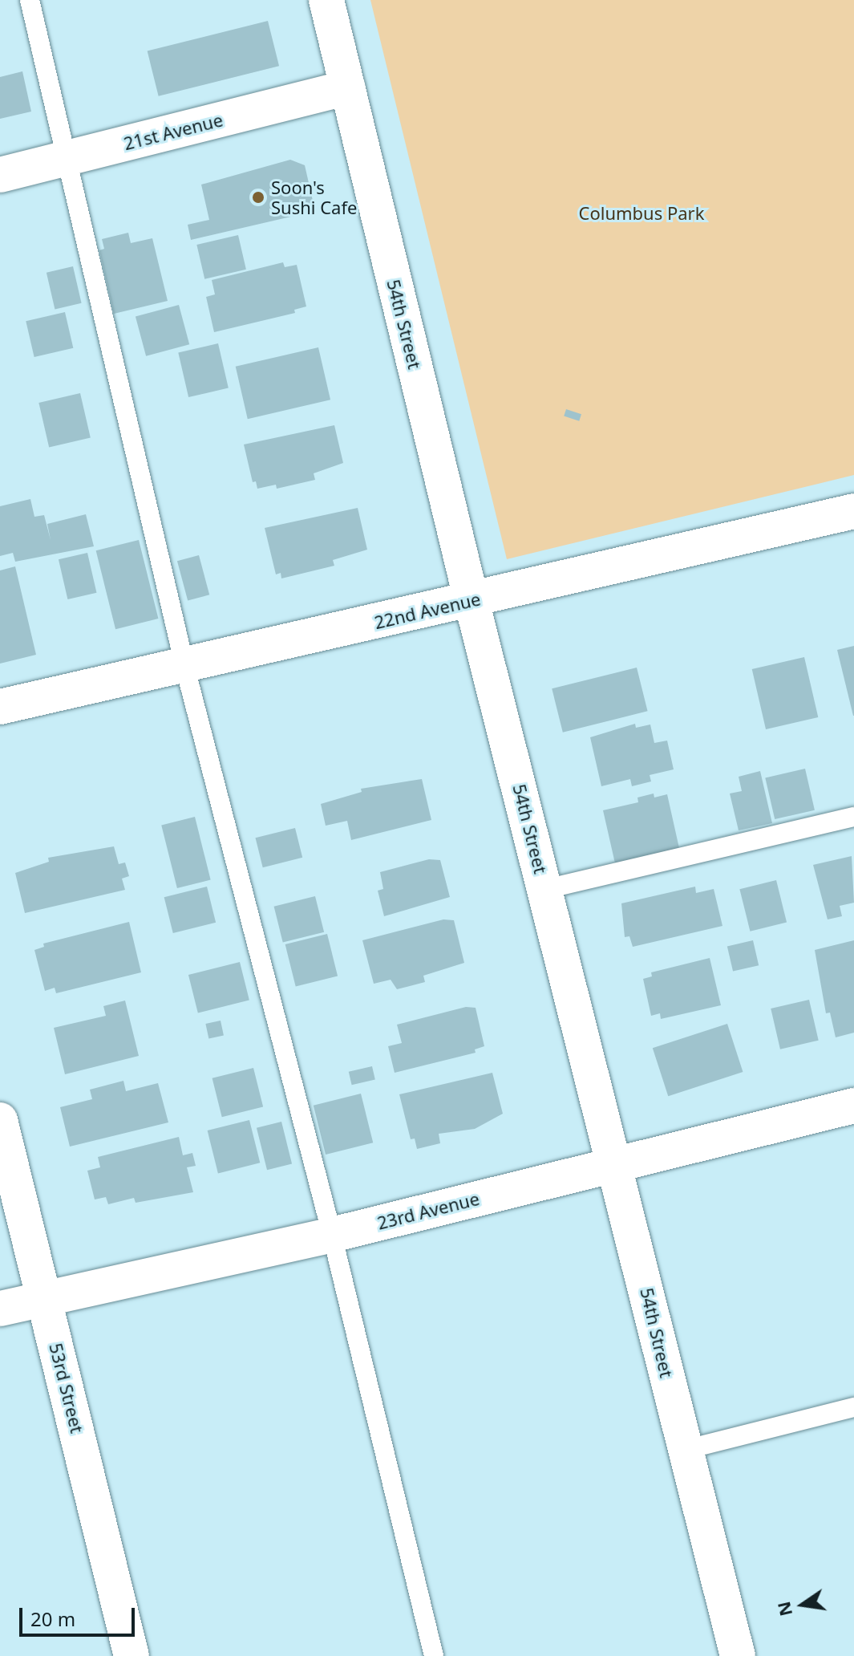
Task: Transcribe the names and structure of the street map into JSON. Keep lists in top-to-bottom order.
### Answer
{
  "streets": {
    "street": [
      "21st Avenue",
      "54th Street",
      "22nd Avenue",
      "23rd Avenue",
      "53rd Street"
    ]
  },
  "crossings": [
    ["21st Avenue", "54th Street"],
    ["54th Street", "22nd Avenue"],
    ["54th Street", "23rd Avenue"],
    ["23rd Avenue", "53rd Street"]
  ],
  "parks": ["Columbus Park"],
  "places": ["Soon's Sushi Cafe"],
  "scale_bar": "20 m",
  "north": "left"
}
